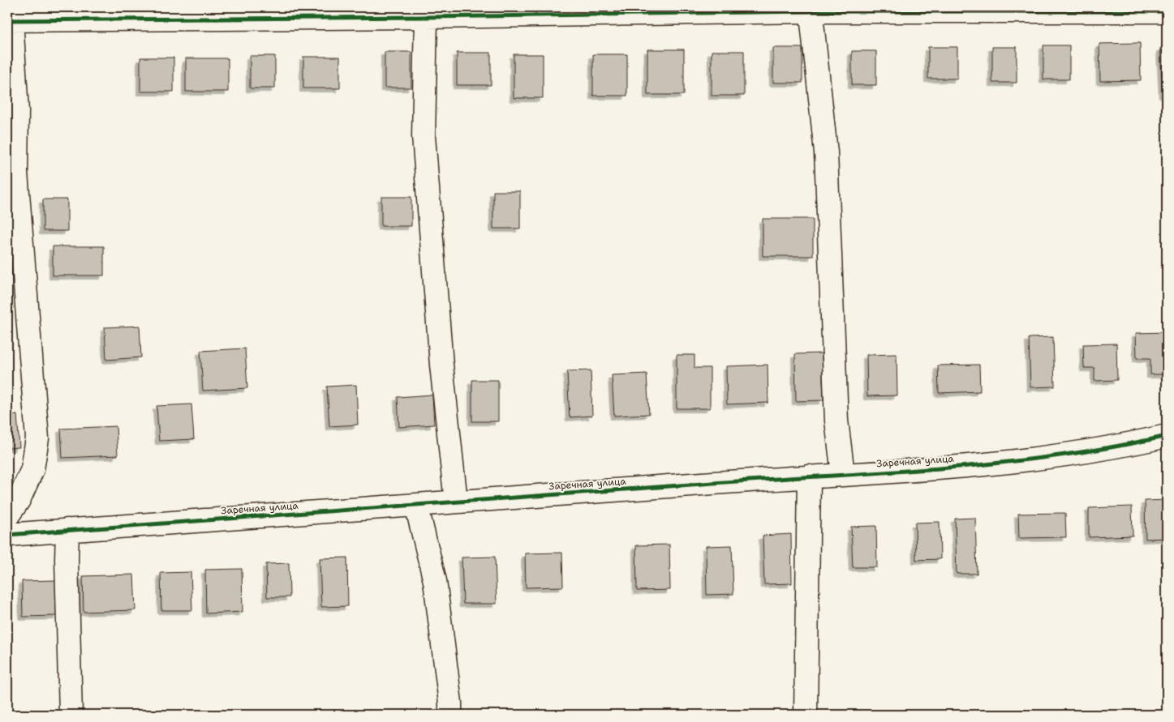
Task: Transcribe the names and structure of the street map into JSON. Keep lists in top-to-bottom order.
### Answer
{
  "streets": {
    "street": ["Заречная улица"]
  }
}
